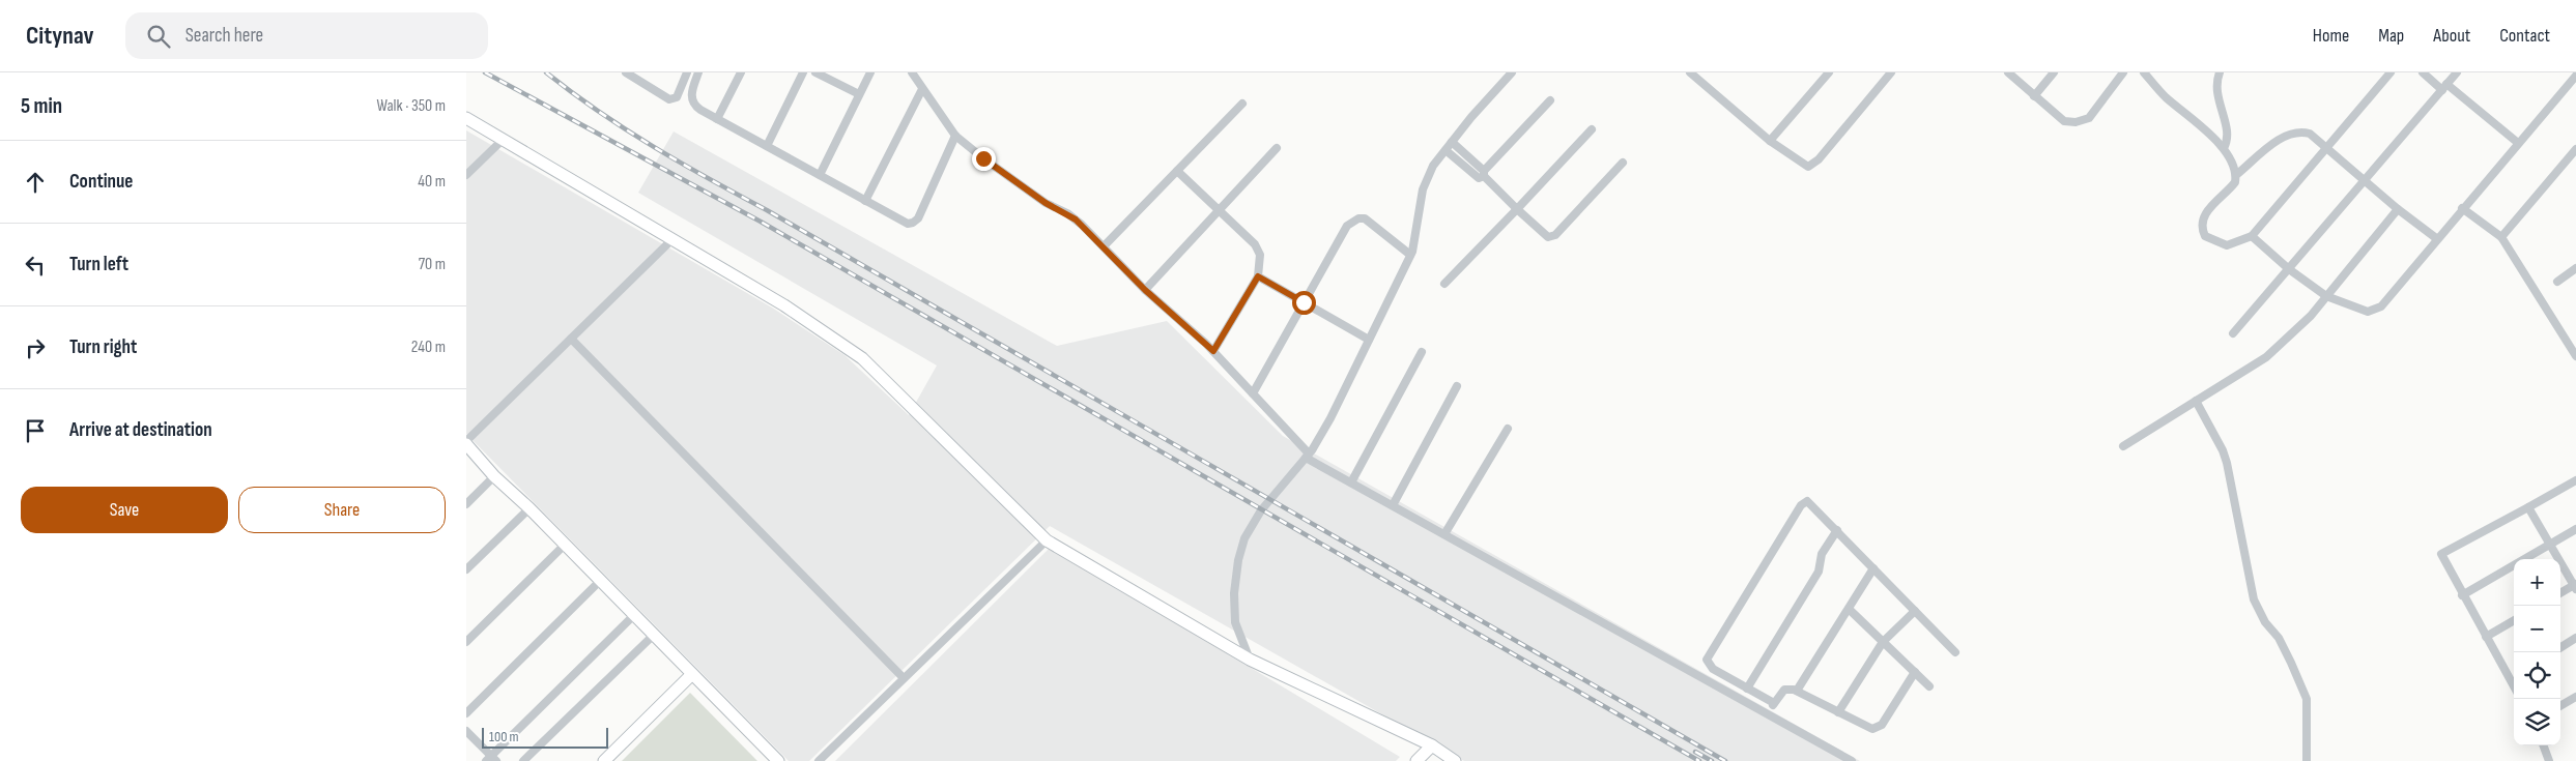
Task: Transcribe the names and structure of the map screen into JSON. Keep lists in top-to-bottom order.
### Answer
{
  "scale_bar": "100 m",
  "page": {
    "header": "Citynav",
    "search": "Search here",
    "nav": [
      "Home",
      "Map",
      "About",
      "Contact"
    ],
    "heading": ["5 min", "Walk · 350 m"],
    "list": [
      ["Continue", "40 m"],
      ["Turn left", "70 m"],
      ["Turn right", "240 m"],
      "Arrive at destination"
    ],
    "buttons": ["Save", "Share"],
    "map_buttons": ["+", "−"],
    "scale": "100 m"
  }
}
